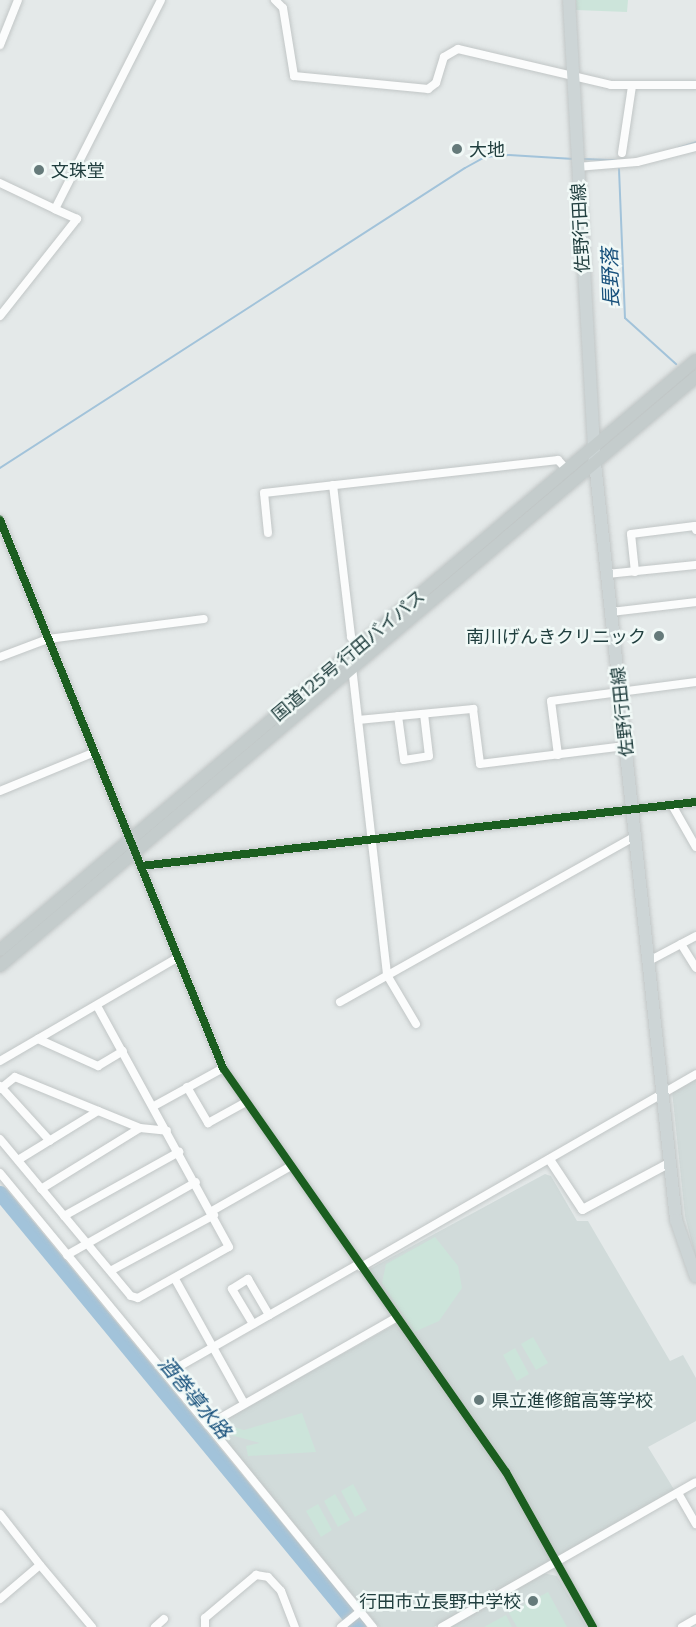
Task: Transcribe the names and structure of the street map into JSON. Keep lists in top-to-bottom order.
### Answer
{
  "streets": {
    "highway": ["国道125号 行田バイパス"],
    "main road": ["佐野行田線"]
  },
  "crossings": [
    ["佐野行田線", "国道125号 行田バイパス"]
  ],
  "water": ["長野落", "酒巻導水路"],
  "places": [
    "大地",
    "文珠堂",
    "南川げんきクリニック",
    "県立進修館高等学校",
    "行田市立長野中学校"
  ]
}
